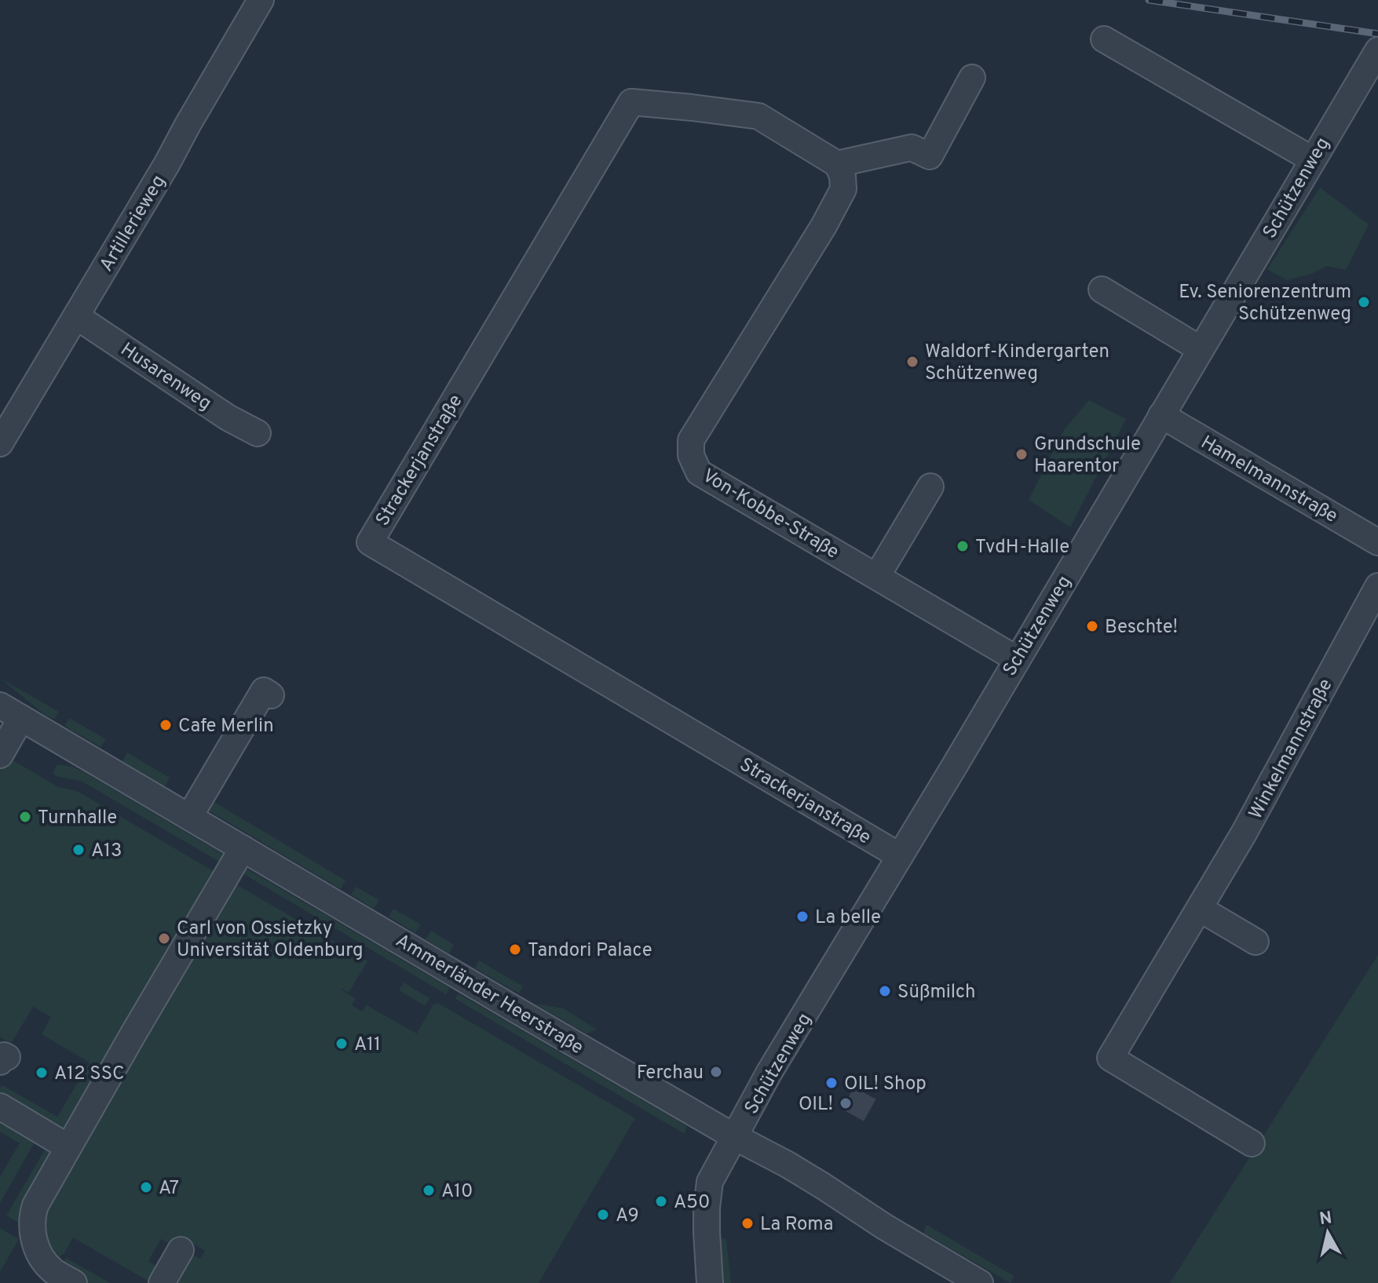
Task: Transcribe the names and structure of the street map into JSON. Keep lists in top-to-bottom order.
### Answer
{
  "streets": {
    "street": [
      "Schützenweg",
      "Artillerieweg",
      "Husarenweg",
      "Strackerjanstraße",
      "Hamelmannstraße",
      "Von-Kobbe-Straße",
      "Winkelmannstraße",
      "Ammerländer Heerstraße"
    ]
  },
  "crossings": [
    ["Schützenweg", "Strackerjanstraße"],
    ["Schützenweg", "Hamelmannstraße"],
    ["Schützenweg", "Von-Kobbe-Straße"],
    ["Schützenweg", "Ammerländer Heerstraße"],
    ["Artillerieweg", "Husarenweg"],
    ["Strackerjanstraße", "Von-Kobbe-Straße"]
  ],
  "places": [
    "Ev. Seniorenzentrum Schützenweg",
    "Waldorf-Kindergarten Schützenweg",
    "Grundschule Haarentor",
    "TvdH-Halle",
    "Beschte!",
    "Cafe Merlin",
    "Turnhalle",
    "A13",
    "La belle",
    "Carl von Ossietzky Universität Oldenburg",
    "Tandori Palace",
    "Süßmilch",
    "A11",
    "Ferchau",
    "A12 SSC",
    "OIL! Shop",
    "OIL!",
    "A7",
    "A10",
    "A50",
    "A9",
    "La Roma"
  ],
  "north": "top"
}
